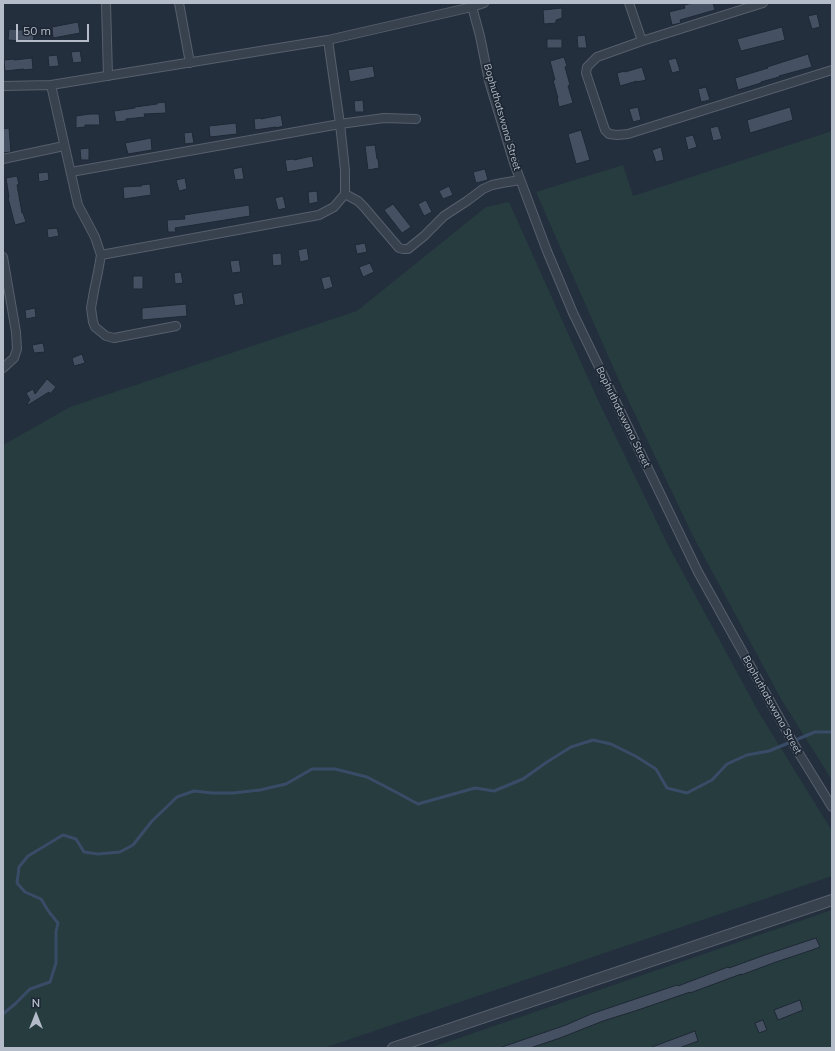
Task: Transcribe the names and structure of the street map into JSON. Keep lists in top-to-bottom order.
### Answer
{
  "streets": {
    "street": ["Bophuthatswana Street"]
  },
  "scale_bar": "50 m",
  "north": "top"
}
